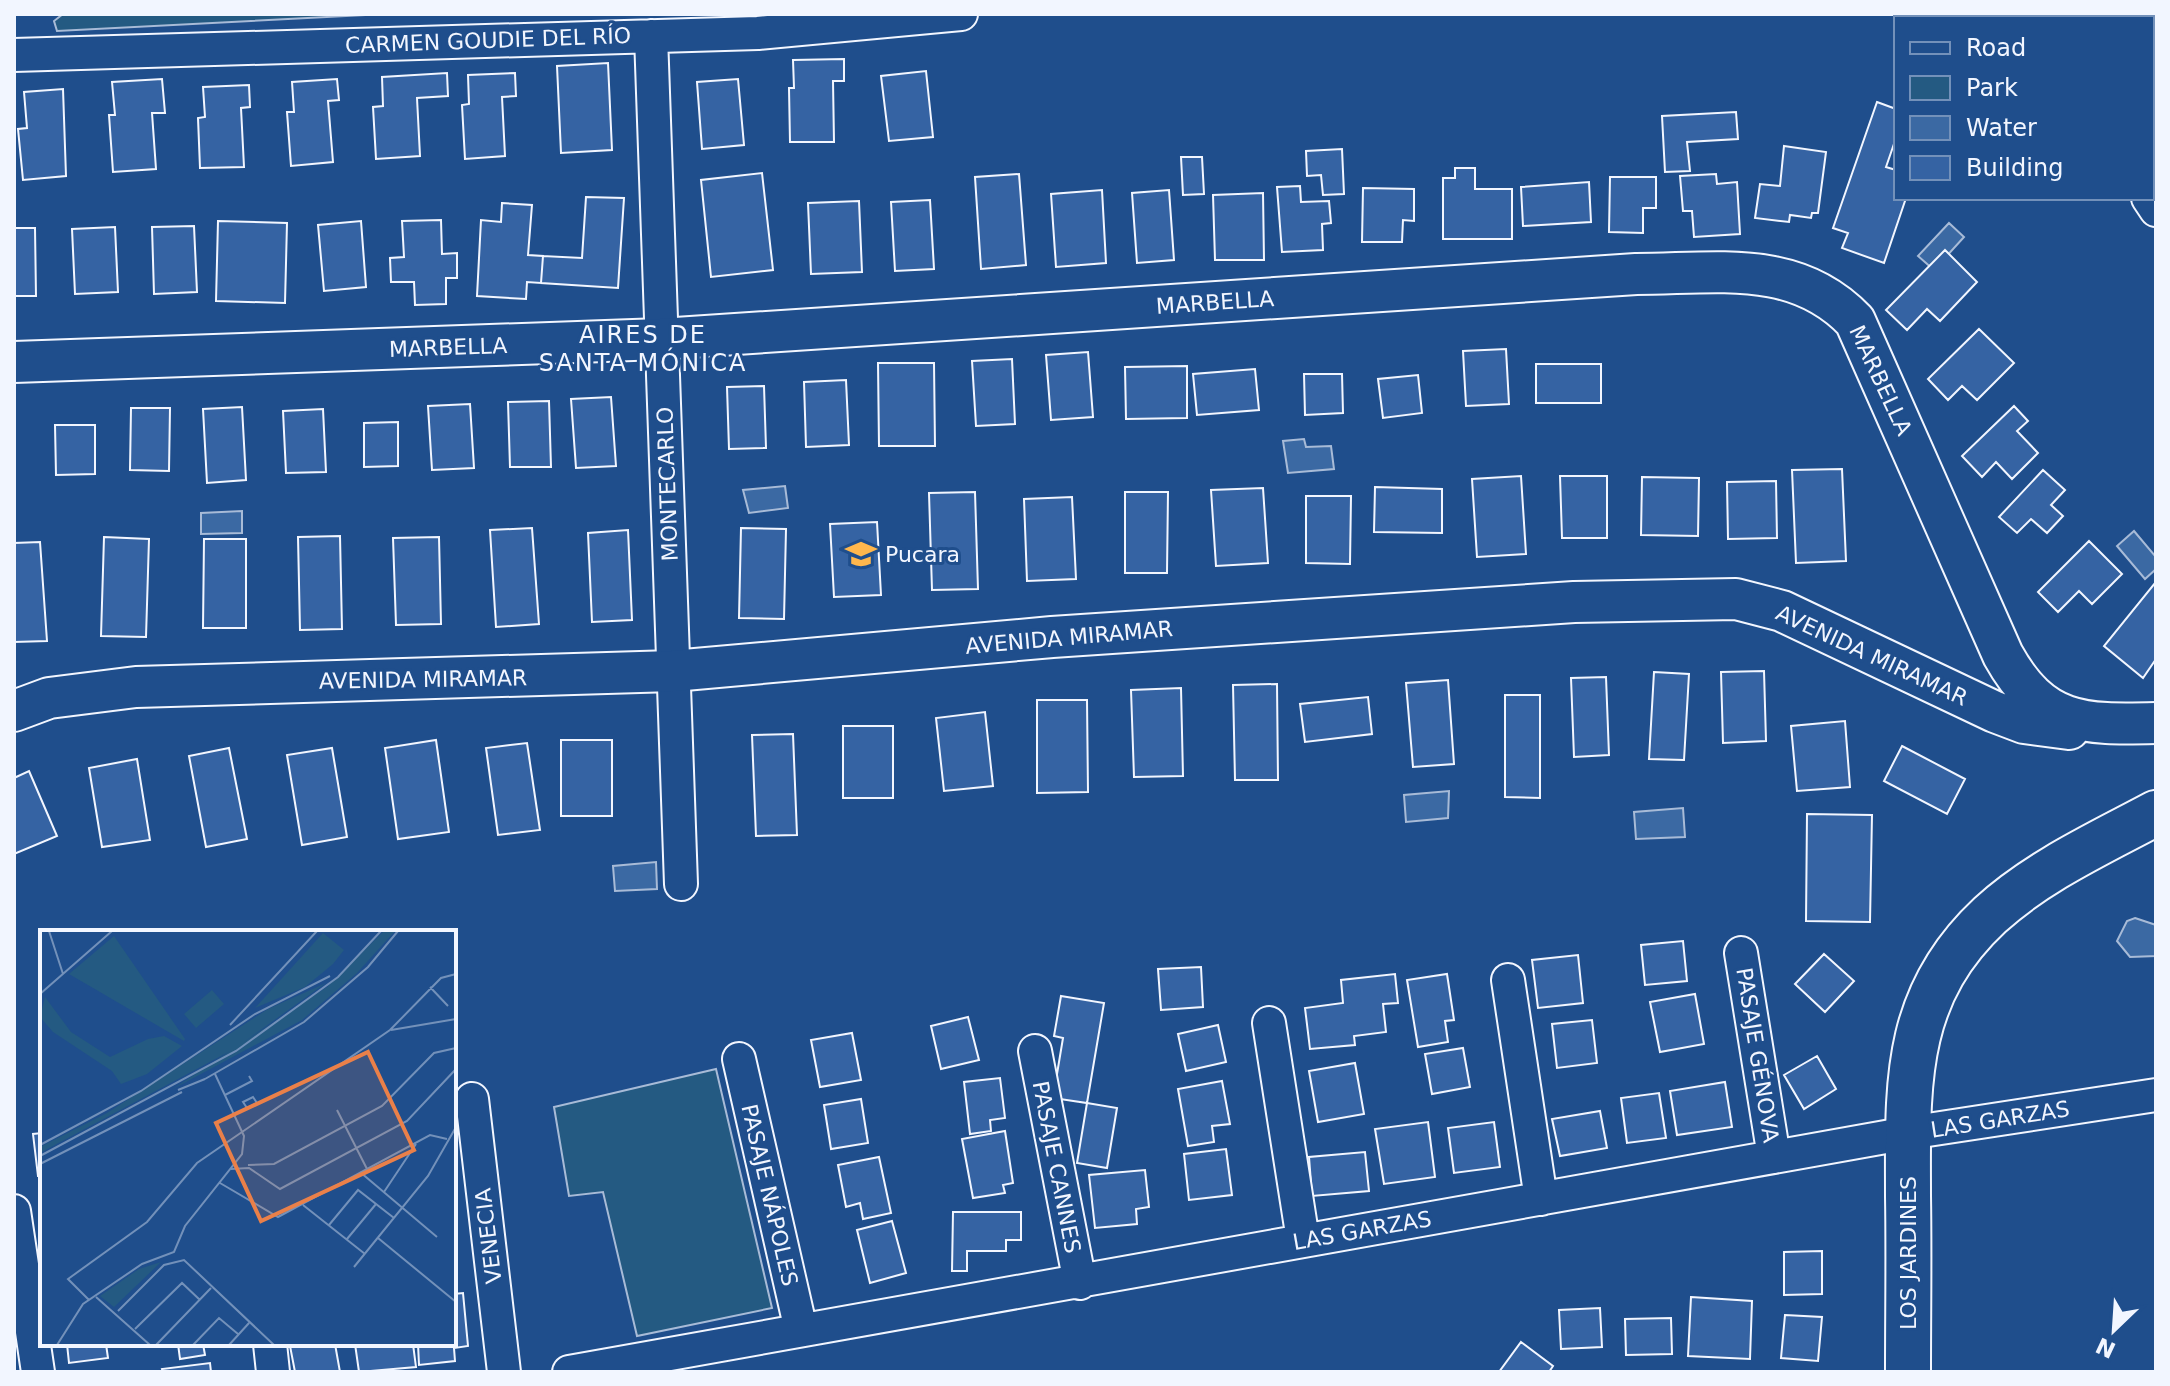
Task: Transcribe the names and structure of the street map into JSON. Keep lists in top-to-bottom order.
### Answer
{
  "streets": {
    "main road": ["LOS JARDINES"],
    "street": [
      "CARMEN GOUDIE DEL RÍO",
      "MARBELLA",
      "MONTECARLO",
      "AVENIDA MIRAMAR",
      "PASAJE GÉNOVA",
      "LAS GARZAS",
      "PASAJE CANNES",
      "PASAJE NÁPOLES",
      "VENECIA"
    ]
  },
  "crossings": [
    ["CARMEN GOUDIE DEL RÍO", "MONTECARLO"],
    ["MARBELLA", "MONTECARLO"],
    ["MARBELLA", "AVENIDA MIRAMAR"],
    ["MONTECARLO", "AVENIDA MIRAMAR"],
    ["PASAJE GÉNOVA", "LAS GARZAS"],
    ["LAS GARZAS", "PASAJE CANNES"],
    ["LAS GARZAS", "PASAJE NÁPOLES"],
    ["LAS GARZAS", "LOS JARDINES"]
  ],
  "districts": ["AIRES DE SANTA MÓNICA"],
  "places": {
    "school or university": ["Pucara"]
  },
  "legend": [
    "Road",
    "Park",
    "Water",
    "Building"
  ],
  "north": "bottom left"
}
